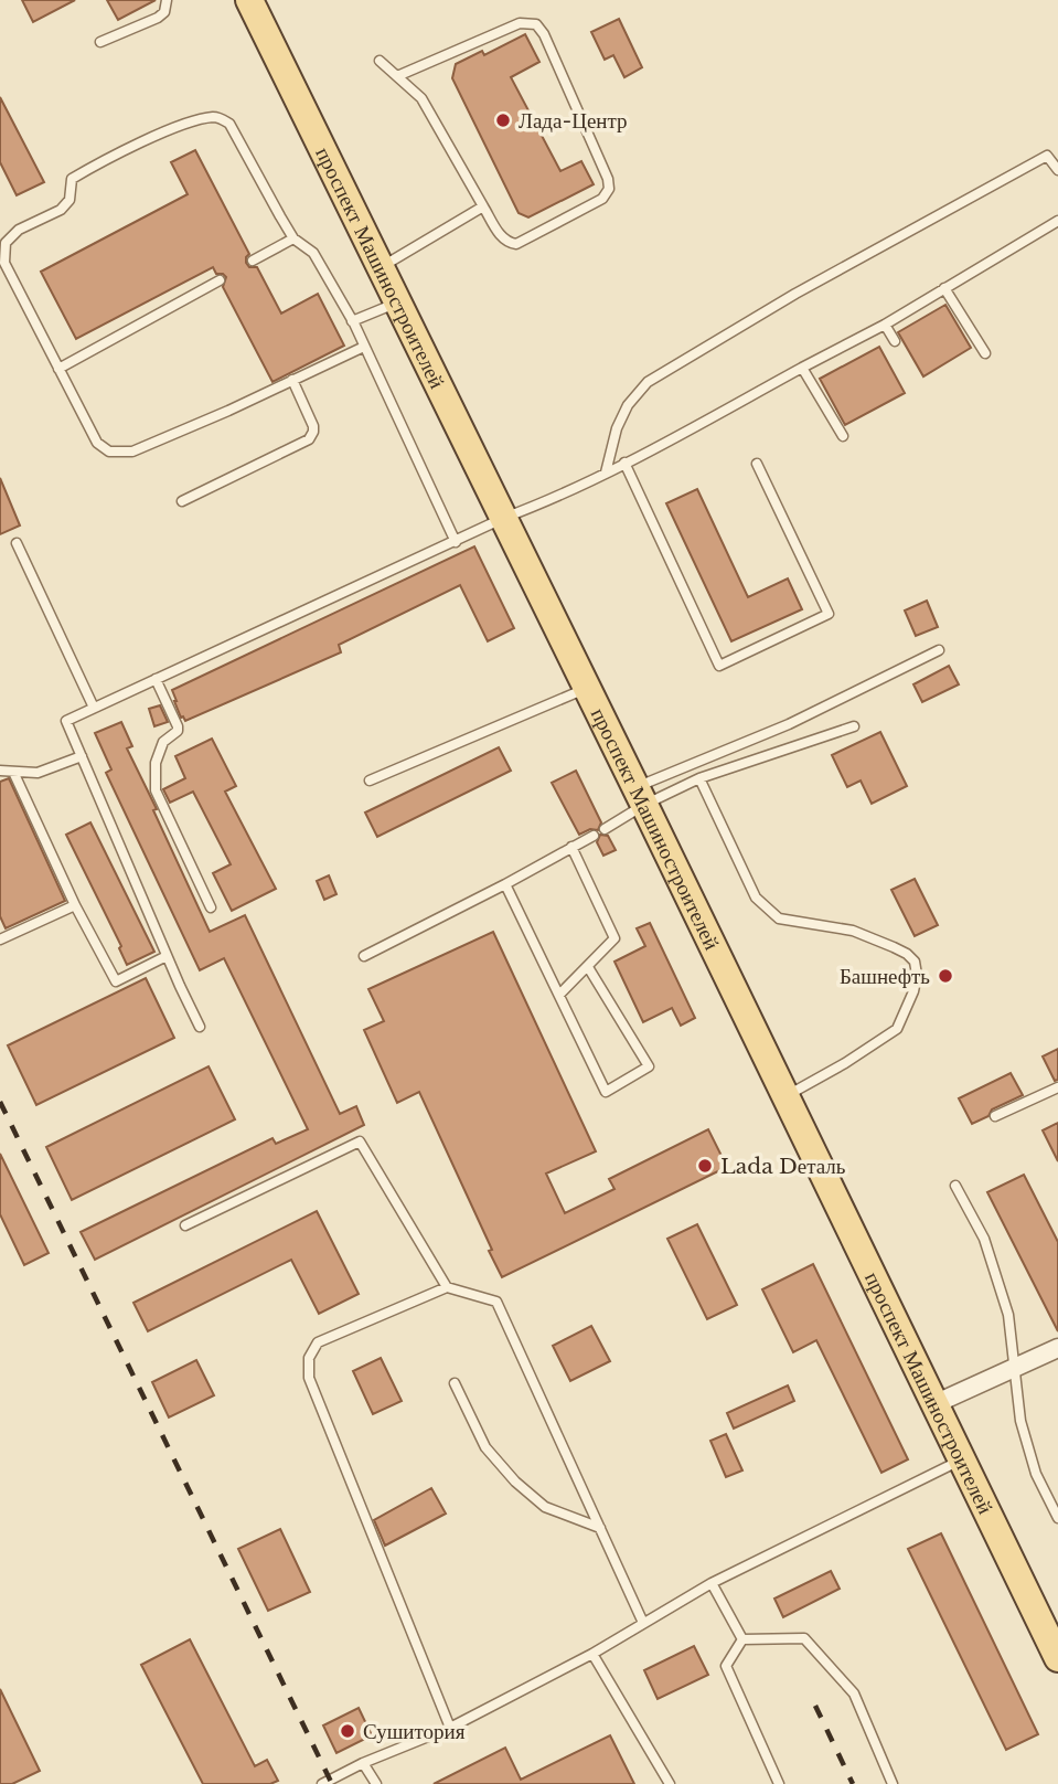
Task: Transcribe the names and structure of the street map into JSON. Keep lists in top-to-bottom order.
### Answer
{
  "streets": {
    "main road": ["проспект Машиностроителей"]
  },
  "places": [
    "Лада-Центр",
    "Башнефть",
    "Lada Dеталь",
    "Сушитория"
  ]
}
